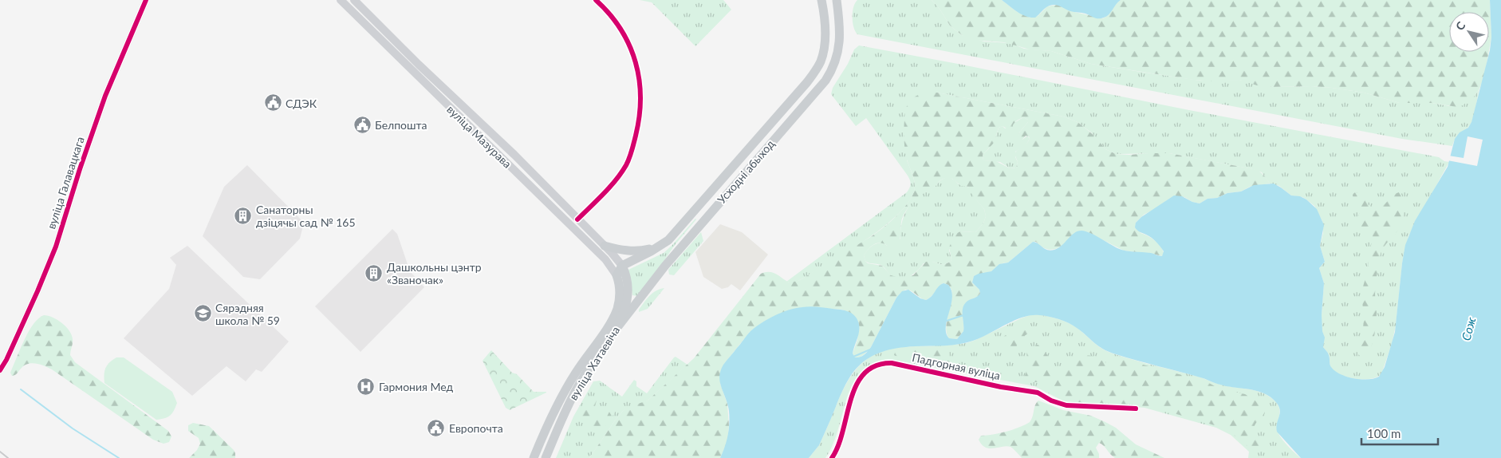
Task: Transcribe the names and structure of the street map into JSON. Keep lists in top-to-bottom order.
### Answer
{
  "streets": {
    "main road": ["вуліца Мазурава", "Усходні абыход", "вуліца Хатаевіча"],
    "street": ["вуліца Галавацкага", "Падгорная вуліца"]
  },
  "crossings": [
    ["вуліца Мазурава", "Усходні абыход"],
    ["вуліца Мазурава", "вуліца Хатаевіча"],
    ["Усходні абыход", "вуліца Хатаевіча"]
  ],
  "water": ["Сож"],
  "places": {
    "public building": ["СДЭК", "Белпошта", "Европочта"],
    "building": ["Санаторны дзіцячы сад № 165", "Дашкольны цэнтр «Званочак»"],
    "school or university": ["Сярэдняя школа № 59"],
    "hospital": ["Гармония Мед"]
  },
  "scale_bar": "100 m",
  "north": "top left"
}
